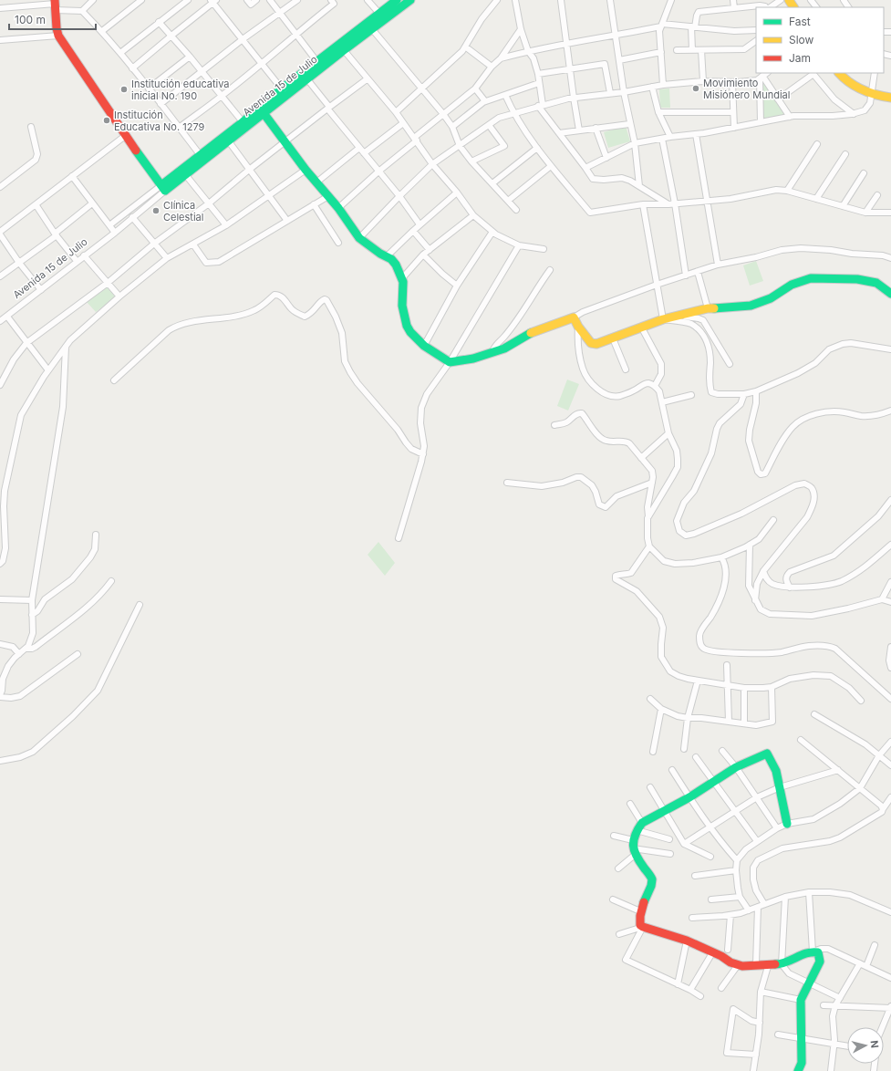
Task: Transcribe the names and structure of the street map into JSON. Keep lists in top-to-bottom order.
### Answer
{
  "streets": {
    "street": ["Avenida 15 de Julio"]
  },
  "places": [
    "Movimiento Misiónero Mundial",
    "Institución educativa inicial No. 190",
    "Institución Educativa No. 1279",
    "Clínica Celestial"
  ],
  "legend": ["Fast", "Slow", "Jam"],
  "scale_bar": "100 m",
  "north": "right"
}
